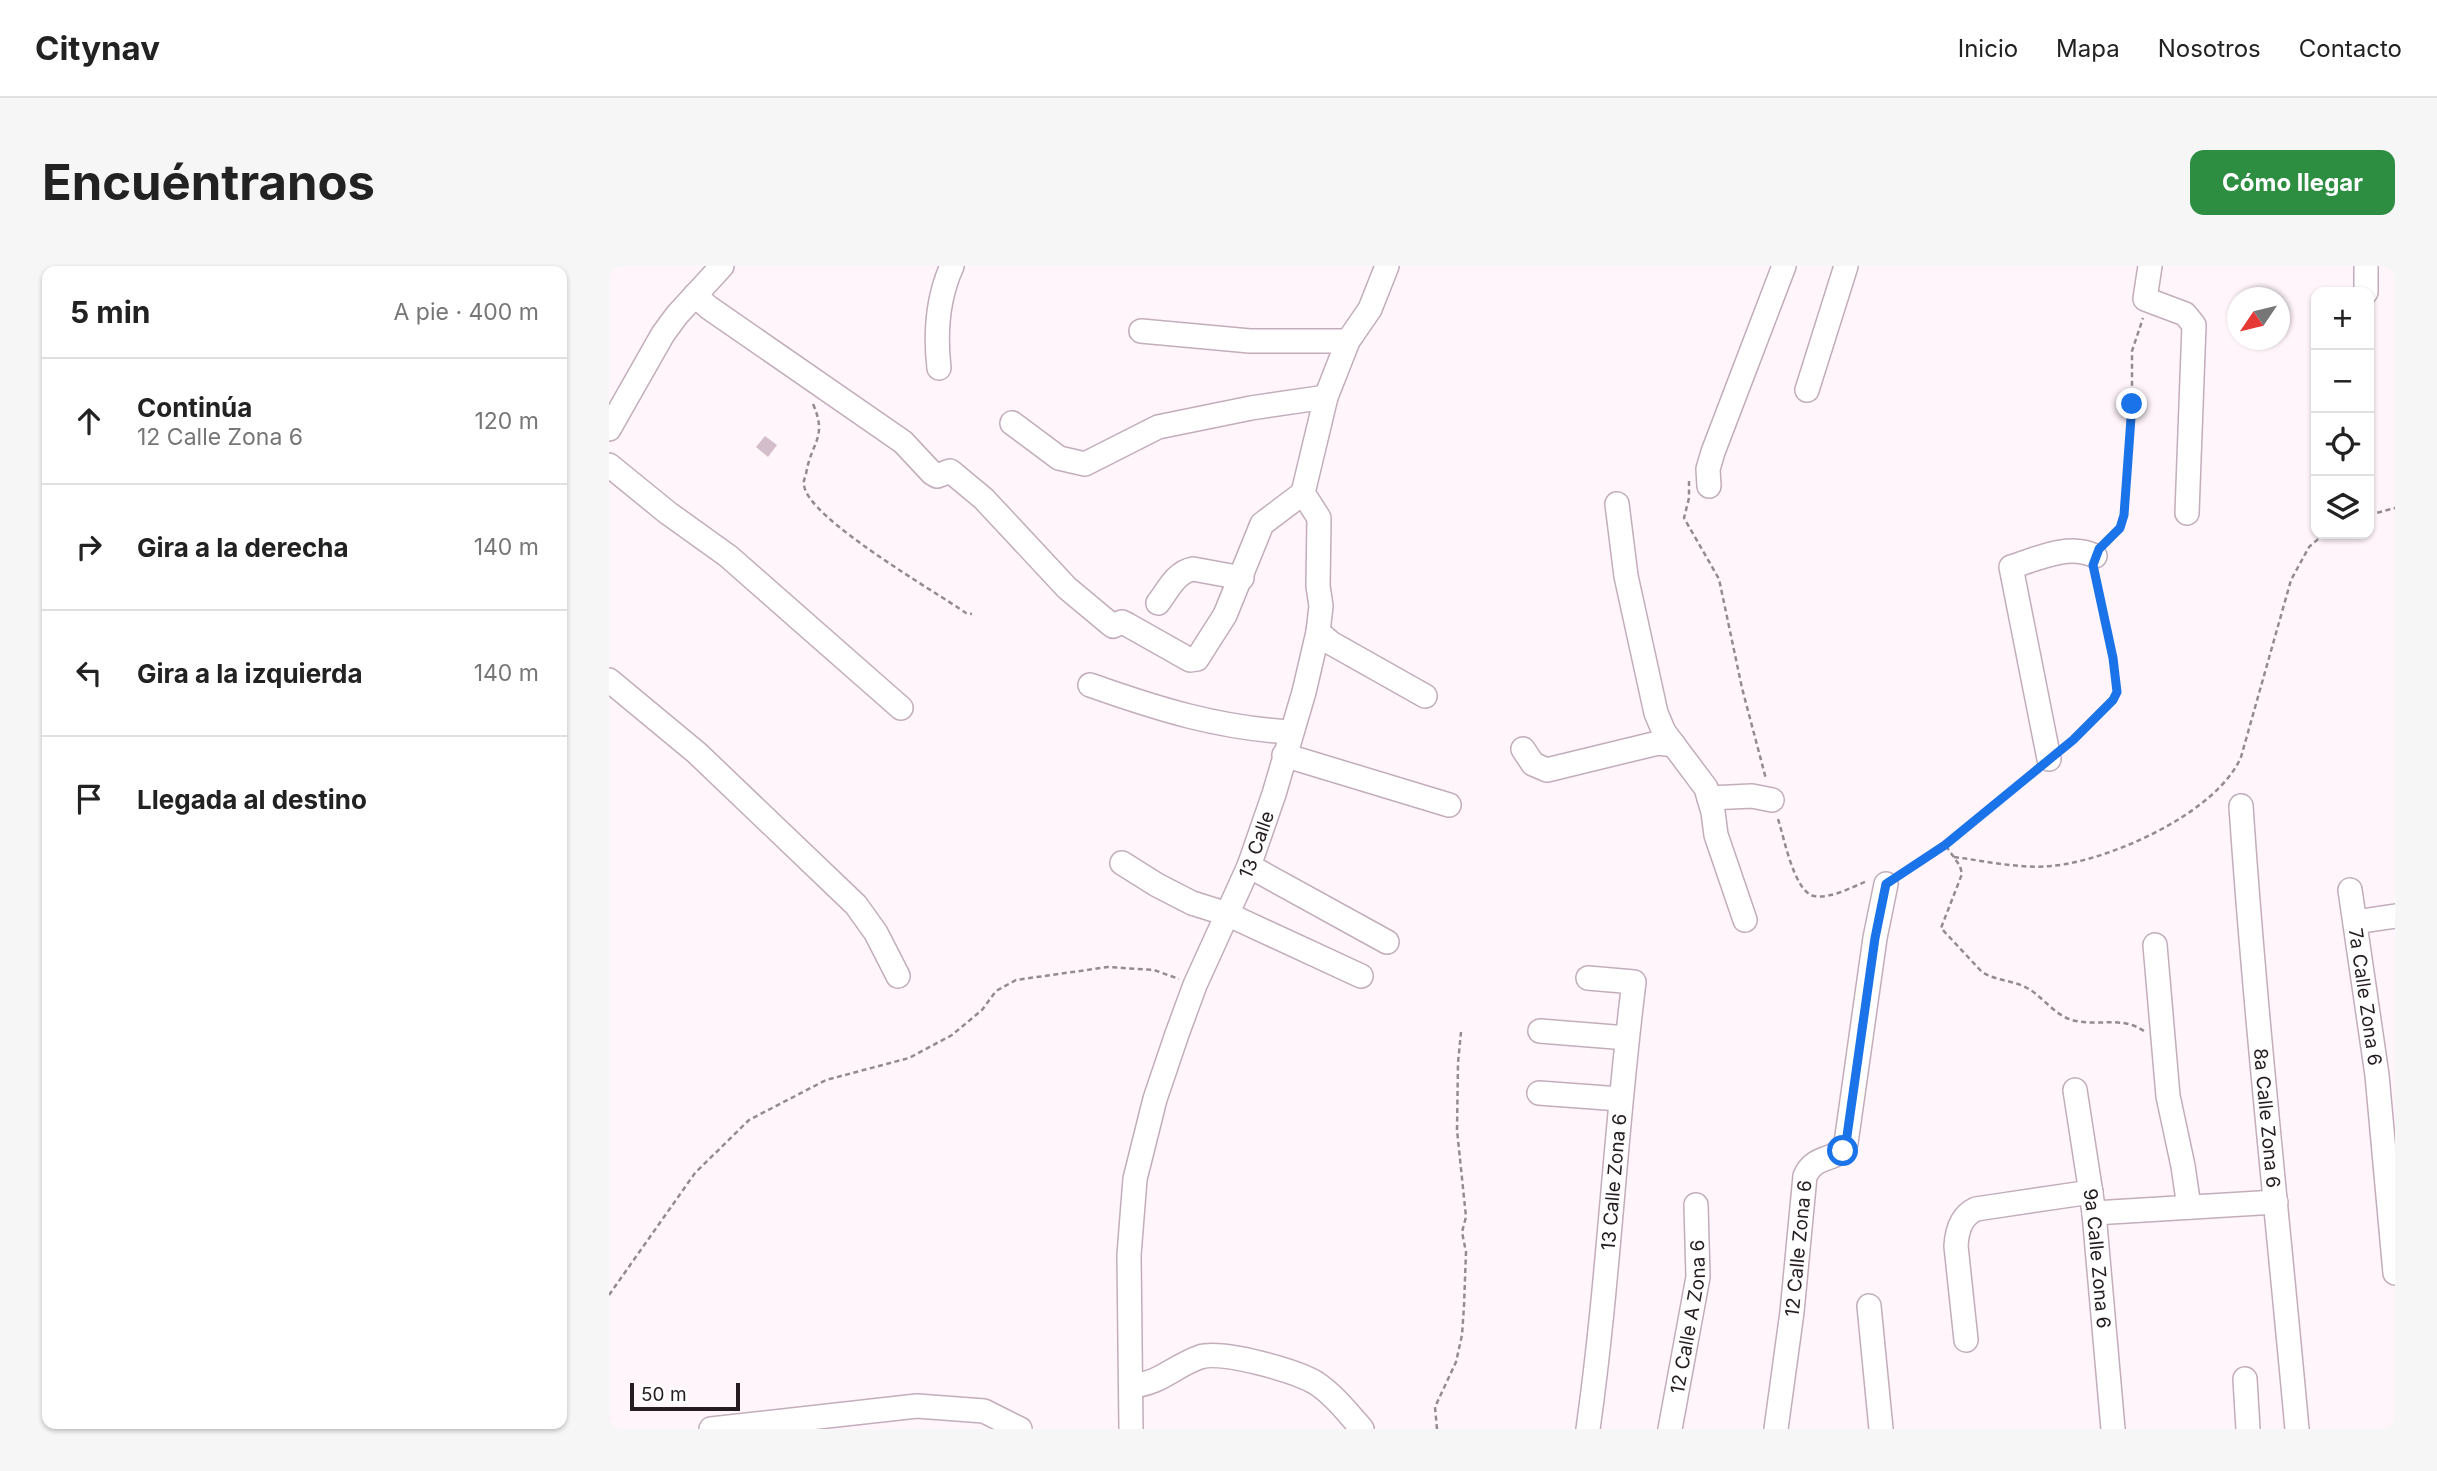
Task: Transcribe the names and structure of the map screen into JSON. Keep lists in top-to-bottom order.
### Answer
{
  "streets": {
    "street": [
      "13 Calle",
      "7a Calle Zona 6",
      "8a Calle Zona 6",
      "13 Calle Zona 6",
      "12 Calle Zona 6",
      "9a Calle Zona 6",
      "12 Calle A Zona 6"
    ]
  },
  "scale_bar": "50 m",
  "north": "bottom left",
  "page": {
    "header": "Citynav",
    "nav": [
      "Inicio",
      "Mapa",
      "Nosotros",
      "Contacto"
    ],
    "buttons": "Cómo llegar",
    "title": "Encuéntranos",
    "heading": ["5 min", "A pie · 400 m"],
    "map_buttons": ["+", "−"],
    "list": [
      ["Continúa", "12 Calle Zona 6", "120 m"],
      ["Gira a la derecha", "140 m"],
      ["Gira a la izquierda", "140 m"],
      "Llegada al destino"
    ],
    "scale": "50 m"
  }
}
